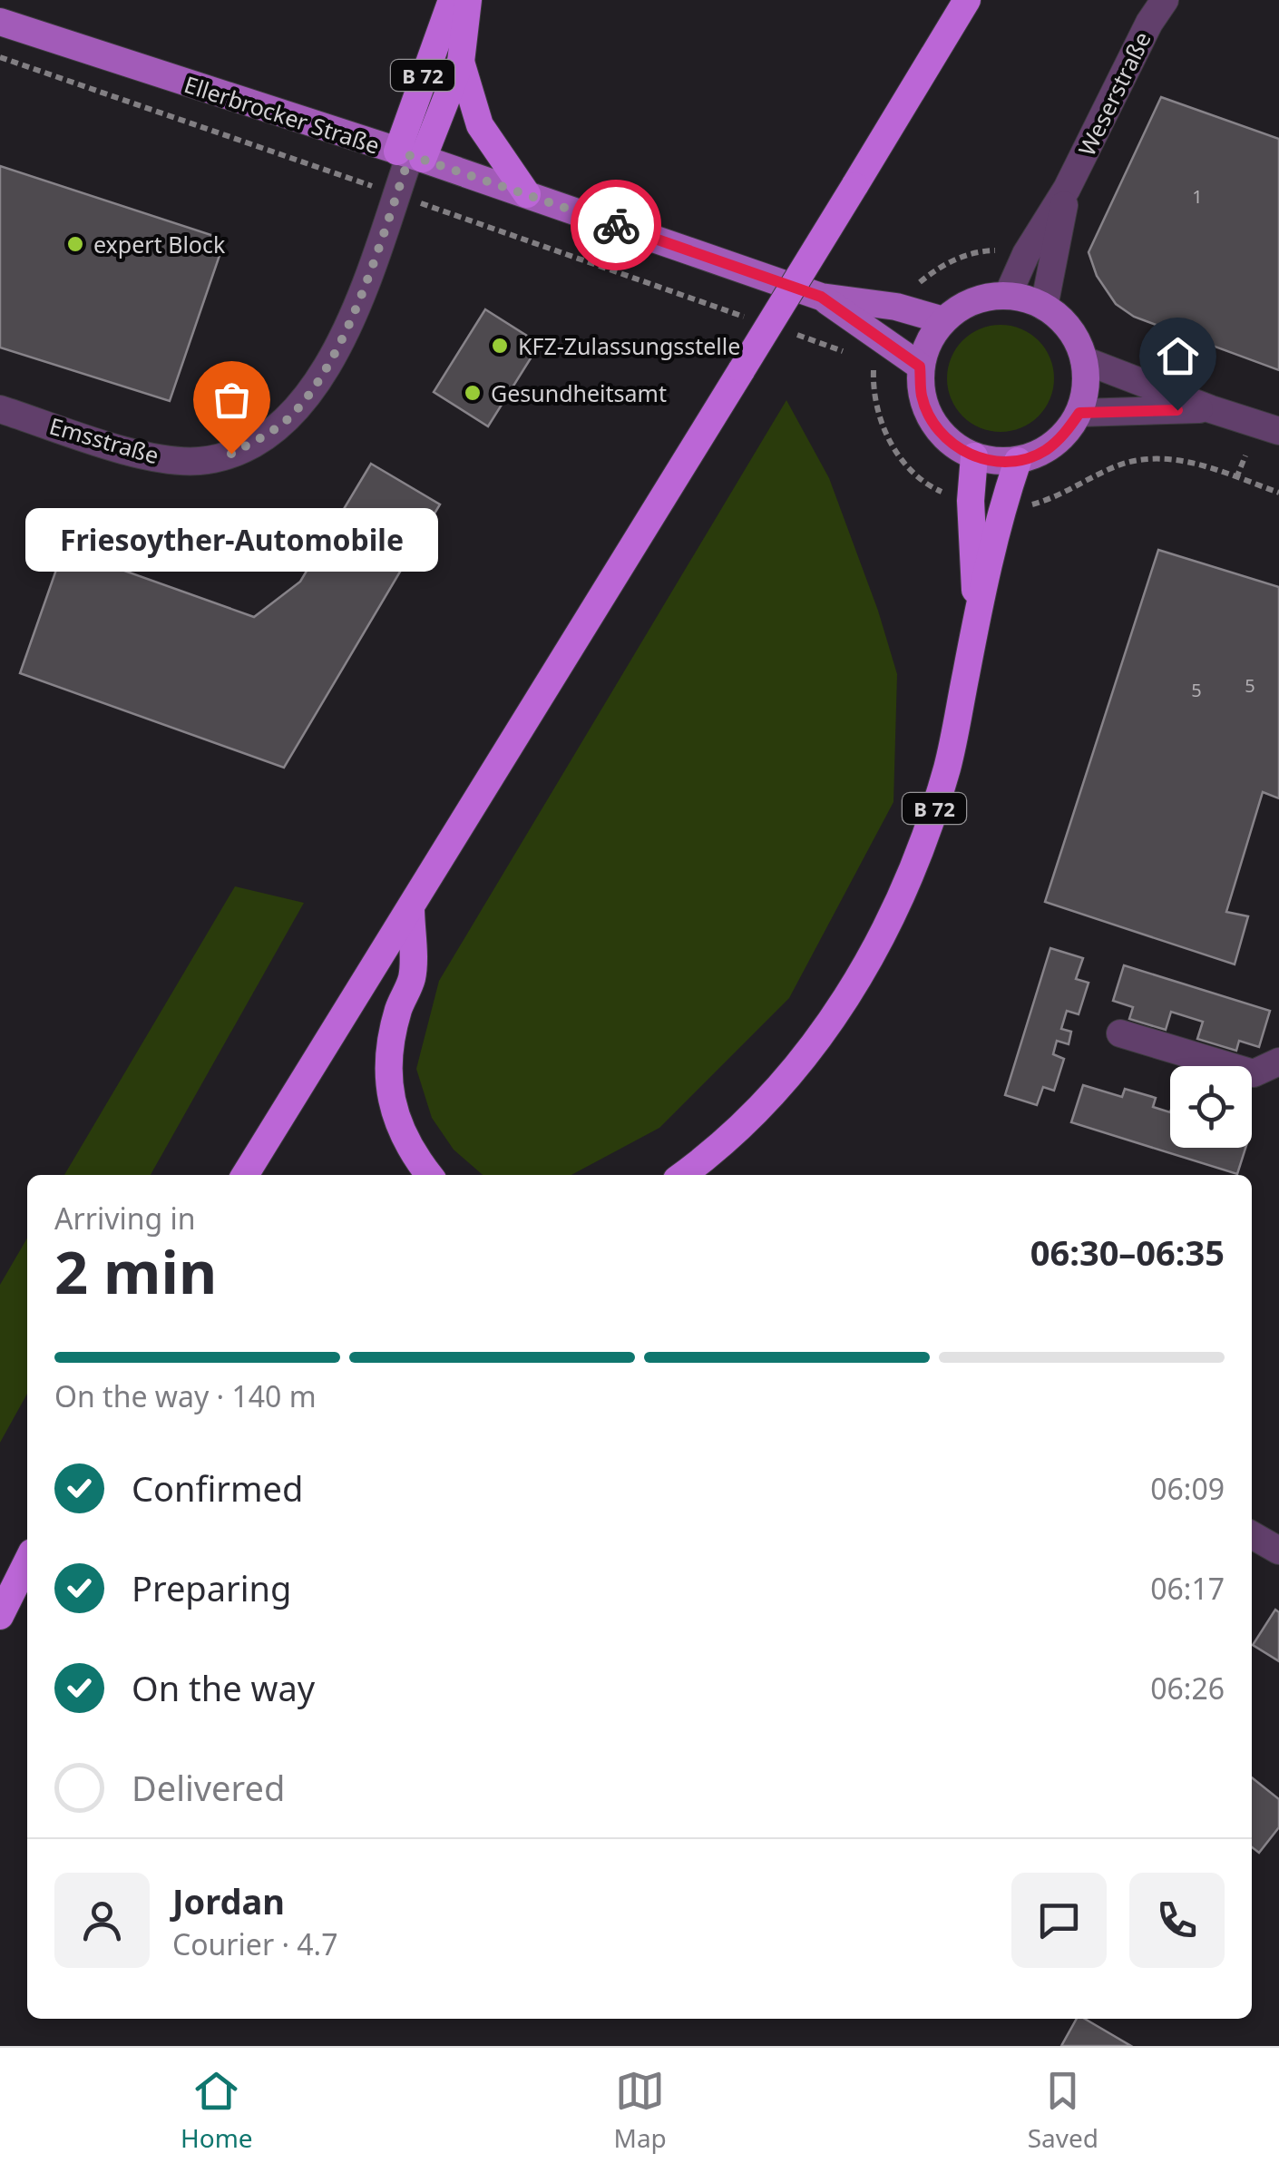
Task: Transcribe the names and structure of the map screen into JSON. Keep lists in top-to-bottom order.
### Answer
{
  "streets": {
    "highway": ["B 72"],
    "main road": ["Ellerbrocker Straße"],
    "street": ["Weserstraße", "Emsstraße"]
  },
  "crossings": [
    ["B 72", "Weserstraße"],
    ["B 72", "Ellerbrocker Straße"],
    ["B 72", "Emsstraße"],
    ["Weserstraße", "Ellerbrocker Straße"],
    ["Ellerbrocker Straße", "Emsstraße"]
  ],
  "places": [
    "expert Block",
    "KFZ-Zulassungsstelle",
    "Gesundheitsamt",
    "Friesoyther-Automobile"
  ],
  "house_numbers": ["1", "5", "5"],
  "page": {
    "bubble": "Friesoyther-Automobile",
    "heading": ["2 min", "Arriving in", "06:30–06:35"],
    "panel": ["Jordan", "Courier · 4.7"],
    "bar": "On the way · 140 m",
    "list": [
      ["Confirmed", "06:09"],
      ["Preparing", "06:17"],
      ["On the way", "06:26"],
      "Delivered"
    ],
    "tabs": ["Home", "Map", "Saved"]
  }
}
